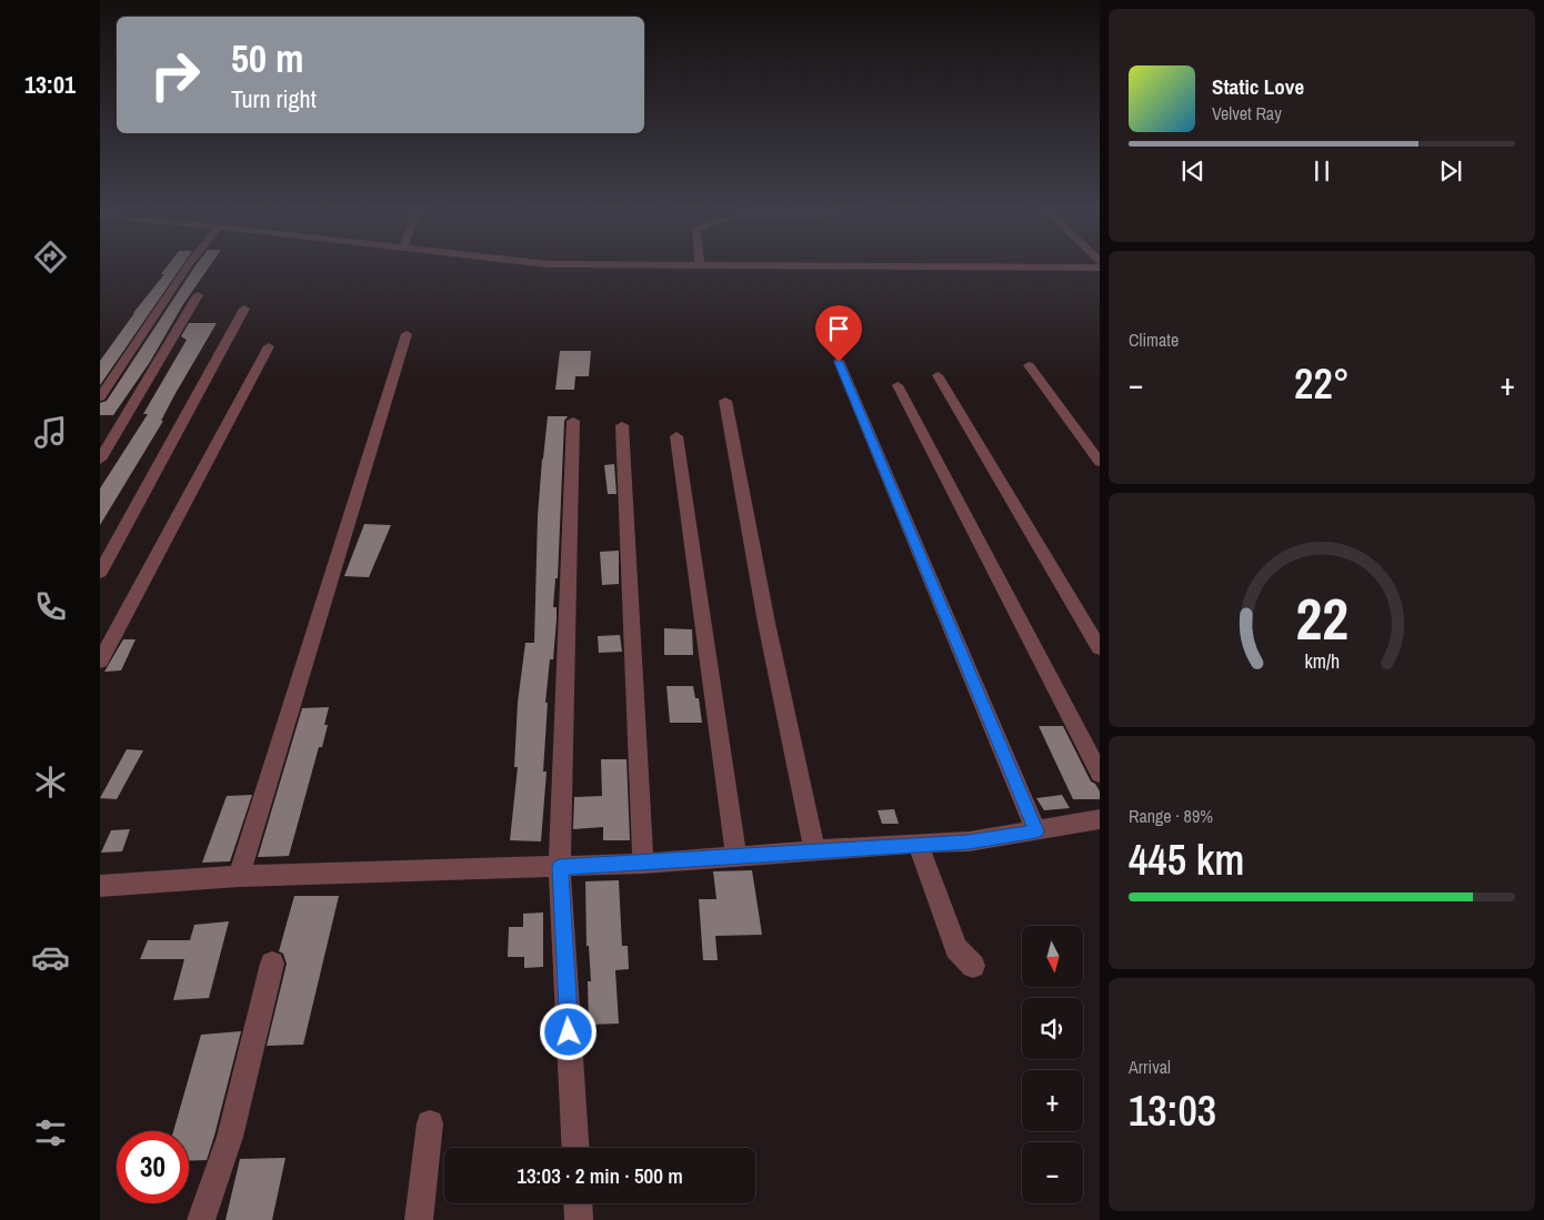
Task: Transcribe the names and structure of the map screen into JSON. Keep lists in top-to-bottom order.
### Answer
{
  "north": "bottom",
  "page": {
    "tabs": "13:01",
    "turn": ["50 m", "Turn right"],
    "song": ["Static Love", "Velvet Ray"],
    "tile": [
      "Climate",
      ["Range · 89%", "445 km"],
      ["Arrival", "13:03"]
    ],
    "heat": ["−", "22°", "+"],
    "map_buttons": ["+", "−"],
    "limit": "30",
    "trip": "13:03 · 2 min · 500 m",
    "gauge": ["22", "km/h"]
  }
}
